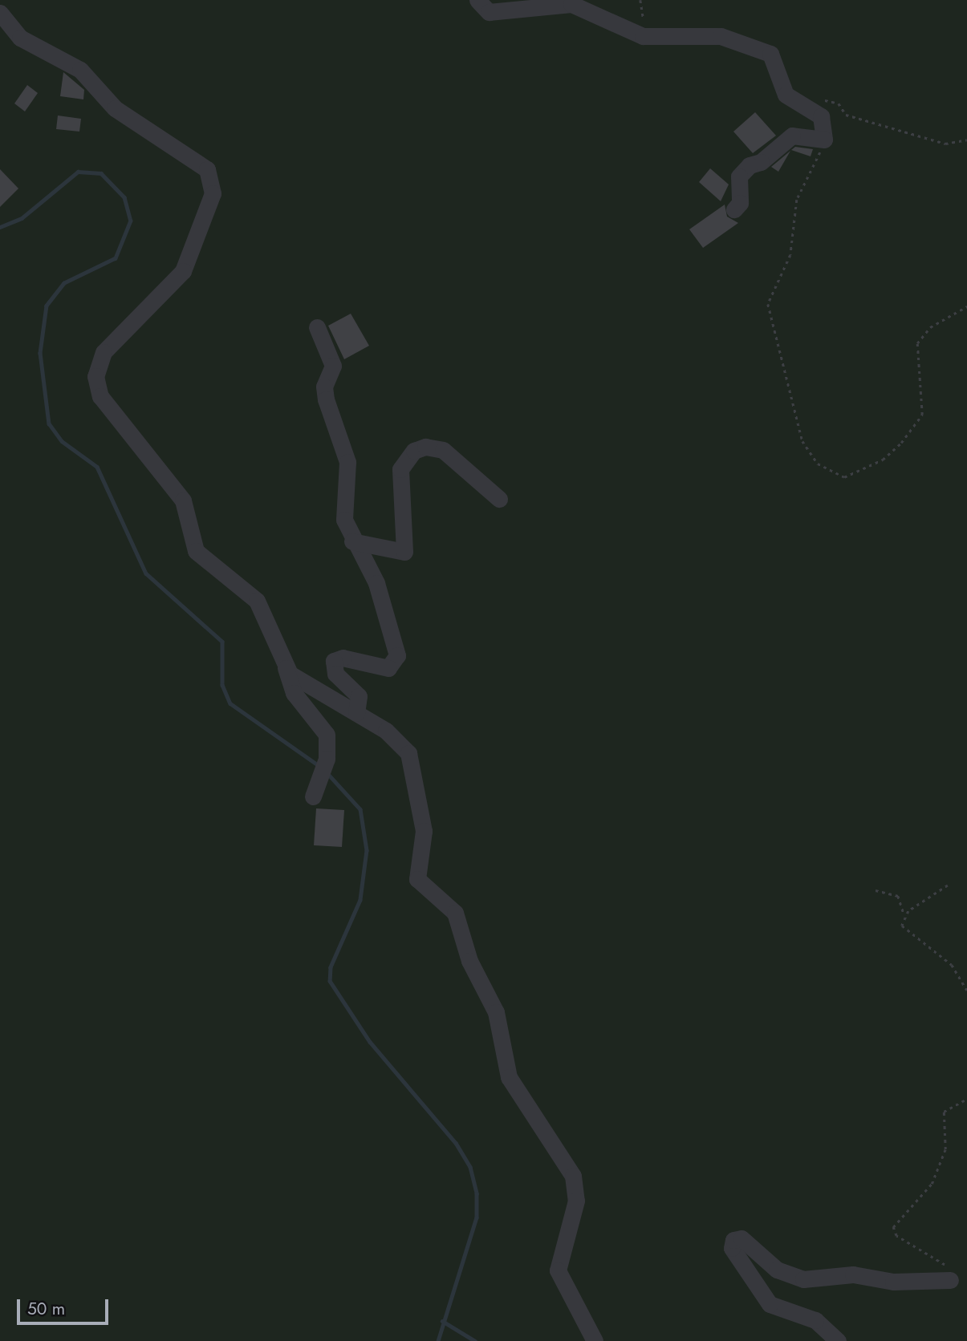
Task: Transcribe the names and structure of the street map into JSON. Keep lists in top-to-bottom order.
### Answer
{
  "scale_bar": "50 m"
}
